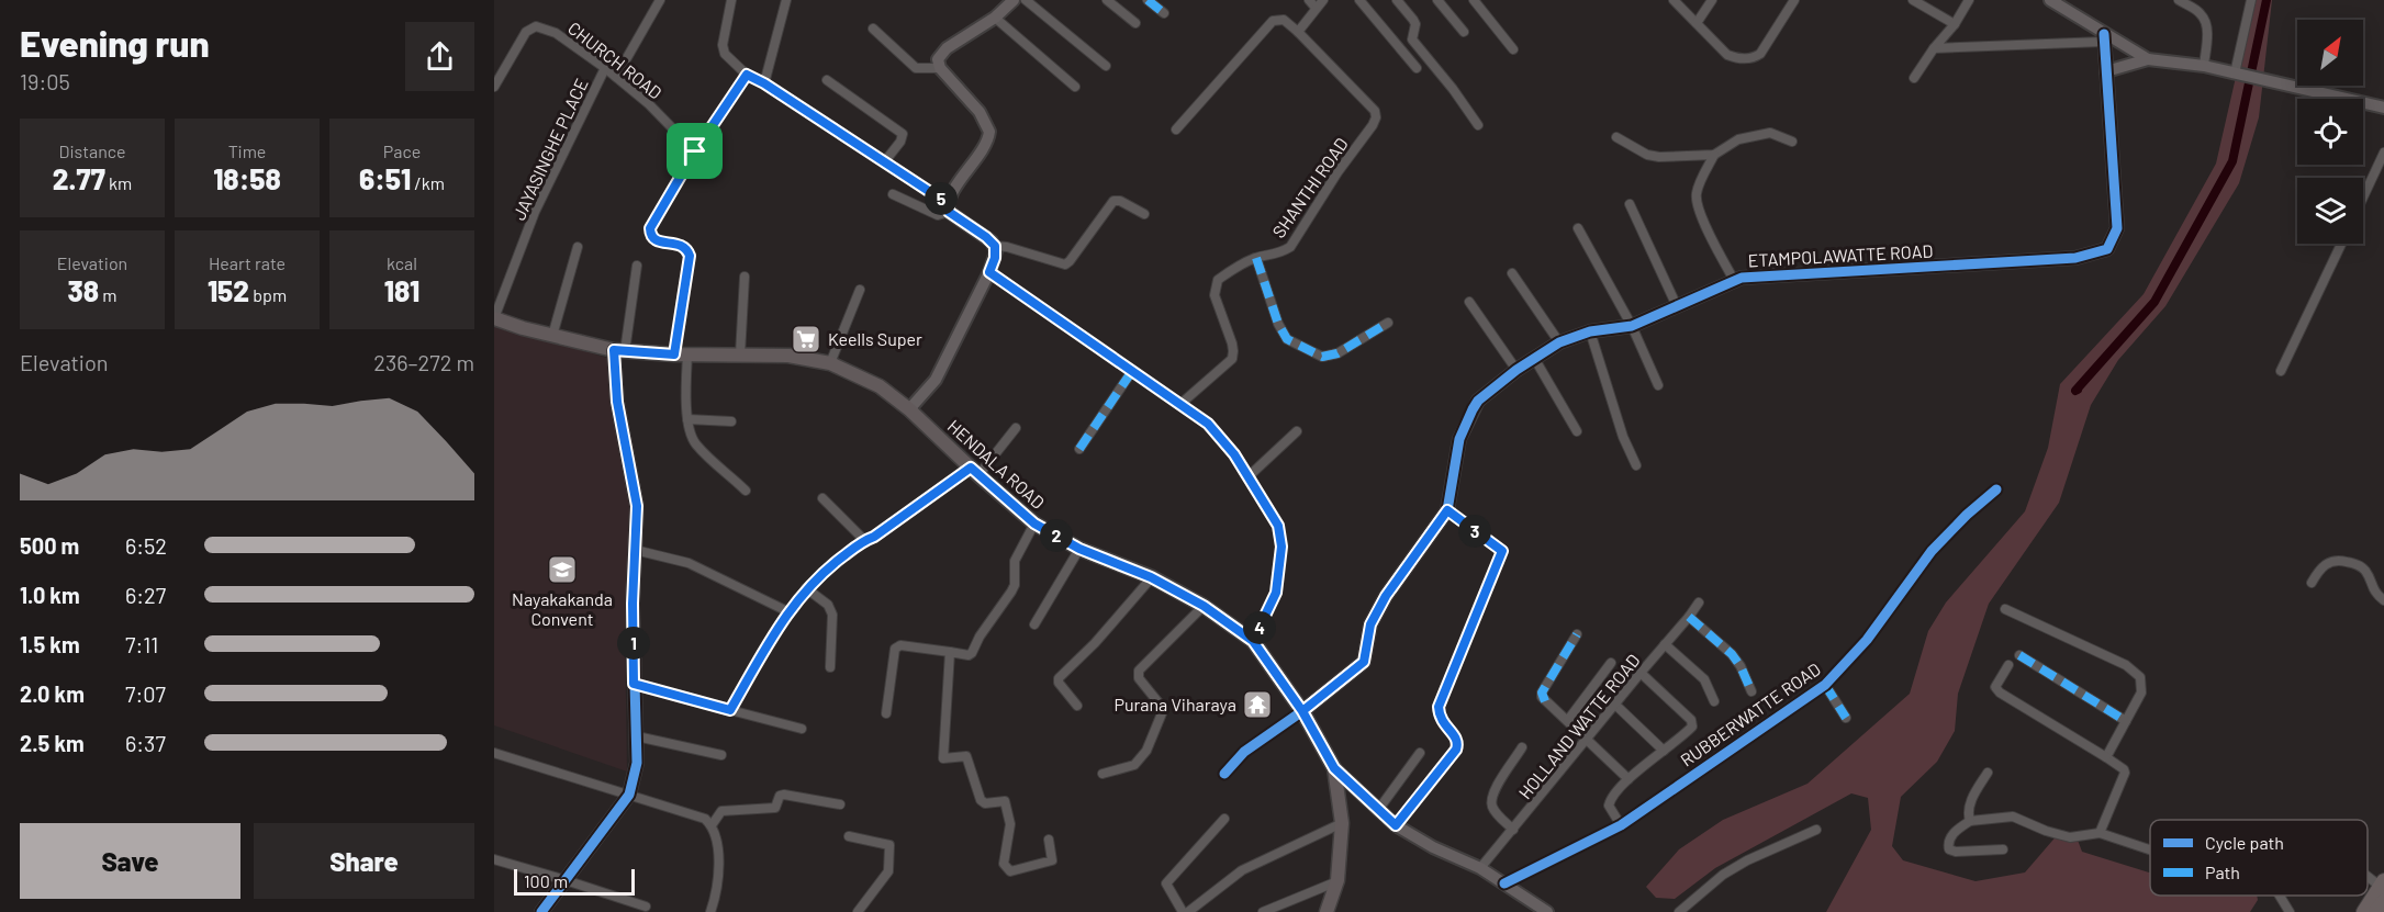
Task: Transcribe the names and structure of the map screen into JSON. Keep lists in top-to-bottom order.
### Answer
{
  "streets": {
    "main road": ["HENDALA ROAD"],
    "street": [
      "CHURCH ROAD",
      "JAYASINGHE PLACE",
      "SHANTHI ROAD",
      "ETAMPOLAWATTE ROAD",
      "RUBBERWATTE ROAD",
      "HOLLAND WATTE ROAD"
    ]
  },
  "crossings": [
    ["CHURCH ROAD", "JAYASINGHE PLACE"],
    ["JAYASINGHE PLACE", "HENDALA ROAD"],
    ["ETAMPOLAWATTE ROAD", "HENDALA ROAD"]
  ],
  "places": {
    "supermarket": ["Keells Super"],
    "school or university": ["Nayakakanda Convent"],
    "temple": ["Purana Viharaya"]
  },
  "legend": ["Cycle path", "Path"],
  "scale_bar": "100 m",
  "north": "top right",
  "page": {
    "heading": ["Evening run", "19:05"],
    "stats": [
      ["Distance", "2.77 km"],
      ["Time", "18:58"],
      ["Pace", "6:51 /km"],
      ["Elevation", "38 m"],
      ["Heart rate", "152 bpm"],
      ["kcal", "181"]
    ],
    "pins": [
      "5",
      "3",
      "2",
      "4",
      "1"
    ],
    "chart": ["Elevation", "236–272 m"],
    "list": [
      {
        "name": "500 m",
        "note": "6:52"
      },
      {
        "name": "1.0 km",
        "note": "6:27"
      },
      {
        "name": "1.5 km",
        "note": "7:11"
      },
      {
        "name": "2.0 km",
        "note": "7:07"
      },
      {
        "name": "2.5 km",
        "note": "6:37"
      }
    ],
    "buttons": ["Save", "Share"],
    "scale": "100 m"
  }
}
